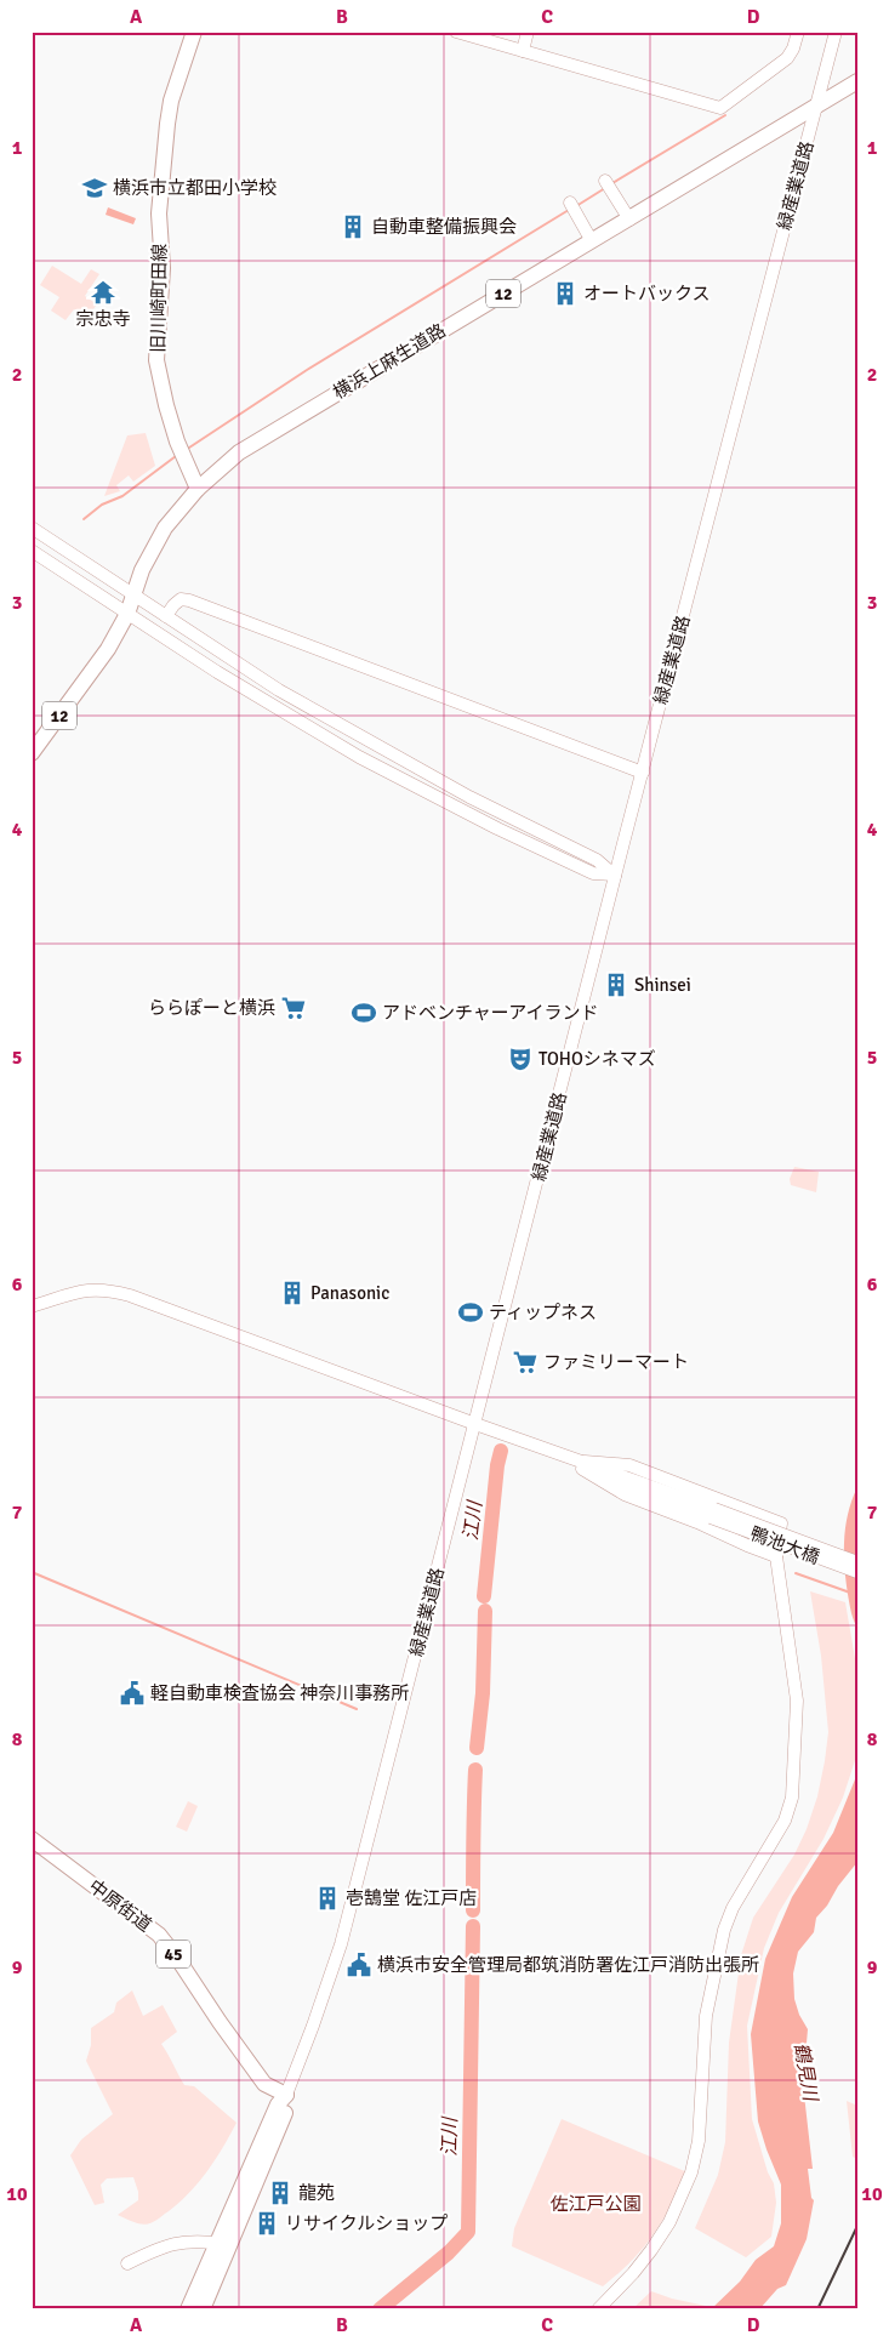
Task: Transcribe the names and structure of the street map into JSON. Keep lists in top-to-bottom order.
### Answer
{
  "streets": {
    "main road": [
      "12",
      "旧川崎町田線",
      "横浜上麻生道路",
      "中原街道",
      "45"
    ],
    "street": ["緑産業道路", "鴨池大橋"]
  },
  "crossings": [
    ["緑産業道路", "横浜上麻生道路"],
    ["緑産業道路", "中原街道"],
    ["旧川崎町田線", "横浜上麻生道路"]
  ],
  "water": ["江川", "鶴見川"],
  "parks": ["佐江戸公園"],
  "places": {
    "school or university": ["横浜市立都田小学校"],
    "building": [
      "自動車整備振興会",
      "オートバックス",
      "Shinsei",
      "Panasonic",
      "壱鵠堂 佐江戸店",
      "龍苑",
      "リサイクルショップ"
    ],
    "temple": ["宗忠寺"],
    "supermarket": ["ららぽーと横浜", "ファミリーマート"],
    "sports": ["アドベンチャーアイランド", "ティップネス"],
    "theatre": ["TOHOシネマズ"],
    "public building": ["軽自動車検査協会 神奈川事務所", "横浜市安全管理局都筑消防署佐江戸消防出張所"]
  },
  "grid": {
    "columns": [
      "A",
      "B",
      "C",
      "D"
    ],
    "rows": [
      "1",
      "2",
      "3",
      "4",
      "5",
      "6",
      "7",
      "8",
      "9",
      "10"
    ]
  }
}
